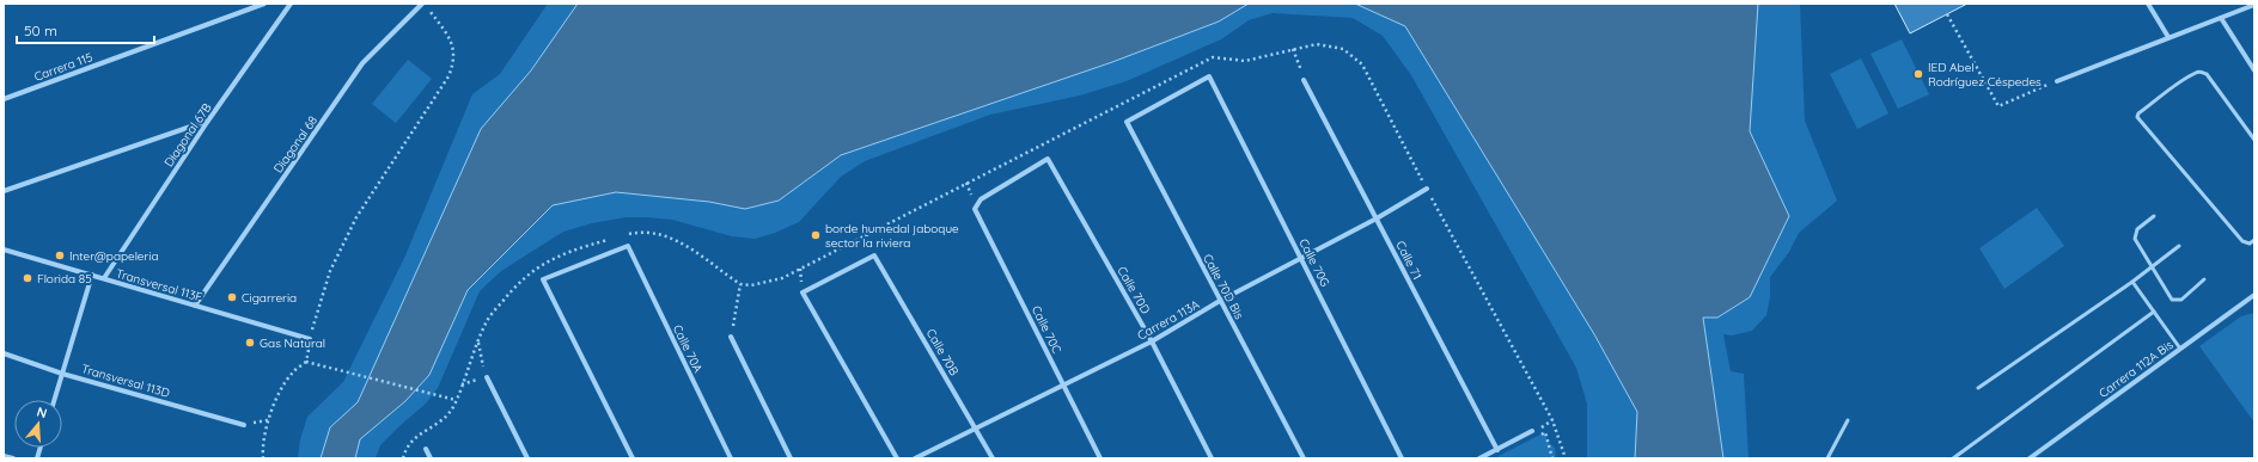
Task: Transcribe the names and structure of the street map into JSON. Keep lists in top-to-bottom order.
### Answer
{
  "streets": {
    "street": [
      "Carrera 115",
      "Diagonal 67B",
      "Diagonal 68",
      "Calle 71",
      "Calle 70G",
      "Transversal 113F",
      "Calle 70D Bis",
      "Calle 70D",
      "Carrera 113A",
      "Calle 70C",
      "Calle 70A",
      "Calle 70B",
      "Carrera 112A Bis",
      "Transversal 113D"
    ]
  },
  "crossings": [
    ["Diagonal 67B", "Transversal 113F"],
    ["Diagonal 68", "Transversal 113F"],
    ["Calle 71", "Carrera 113A"],
    ["Calle 70G", "Calle 70D Bis"],
    ["Calle 70G", "Carrera 113A"],
    ["Calle 70D Bis", "Carrera 113A"],
    ["Calle 70D", "Carrera 113A"],
    ["Calle 70D", "Calle 70C"],
    ["Carrera 113A", "Calle 70C"],
    ["Carrera 113A", "Calle 70B"]
  ],
  "places": [
    "IED Abel Rodríguez Céspedes",
    "borde humedal jaboque sector la riviera",
    "Inter@papeleria",
    "Florida 85",
    "Cigarreria",
    "Gas Natural"
  ],
  "scale_bar": "50 m",
  "north": "top"
}
